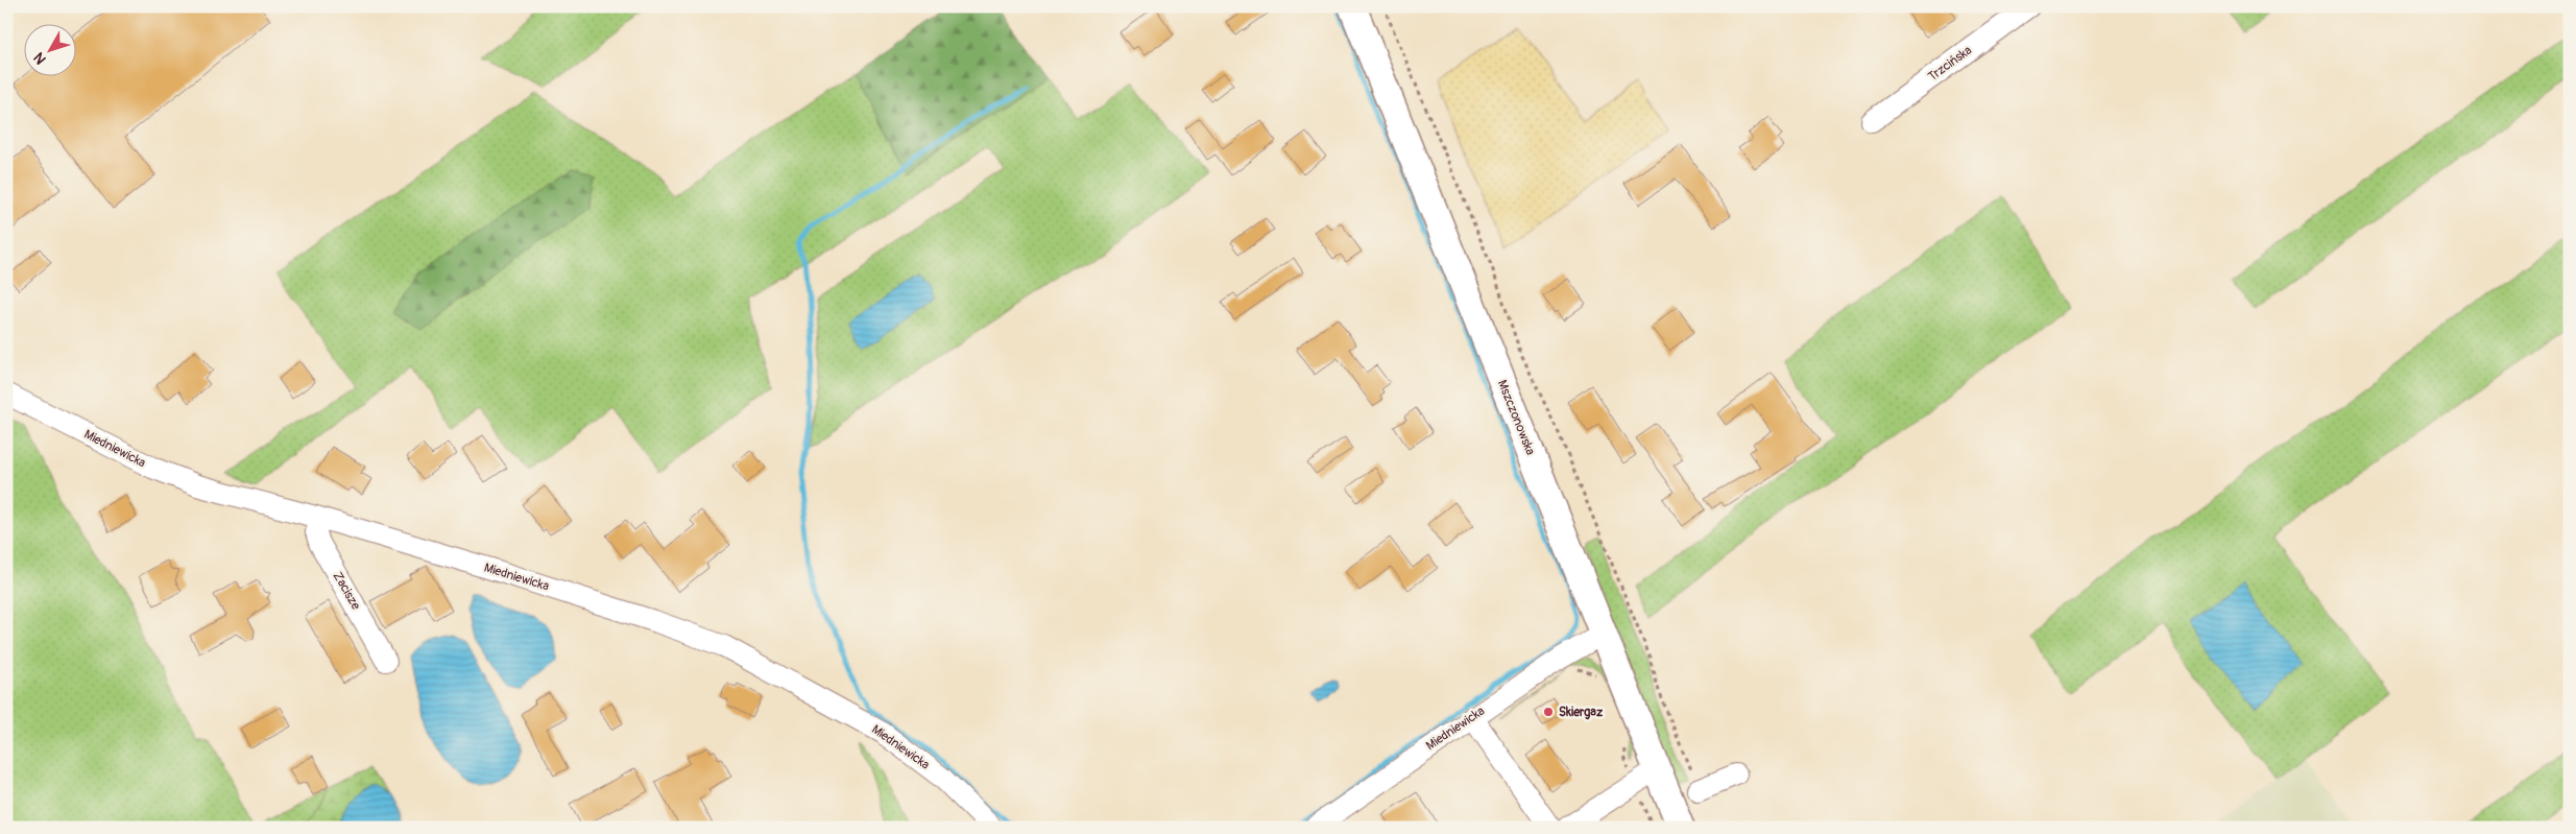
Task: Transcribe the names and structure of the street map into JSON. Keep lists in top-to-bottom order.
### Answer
{
  "streets": {
    "main road": ["Mszczonowska"],
    "street": ["Trzcińska", "Miedniewicka", "Zacisze"]
  },
  "crossings": [
    ["Mszczonowska", "Miedniewicka"],
    ["Miedniewicka", "Zacisze"]
  ],
  "places": ["Skiergaz"],
  "north": "bottom left"
}
